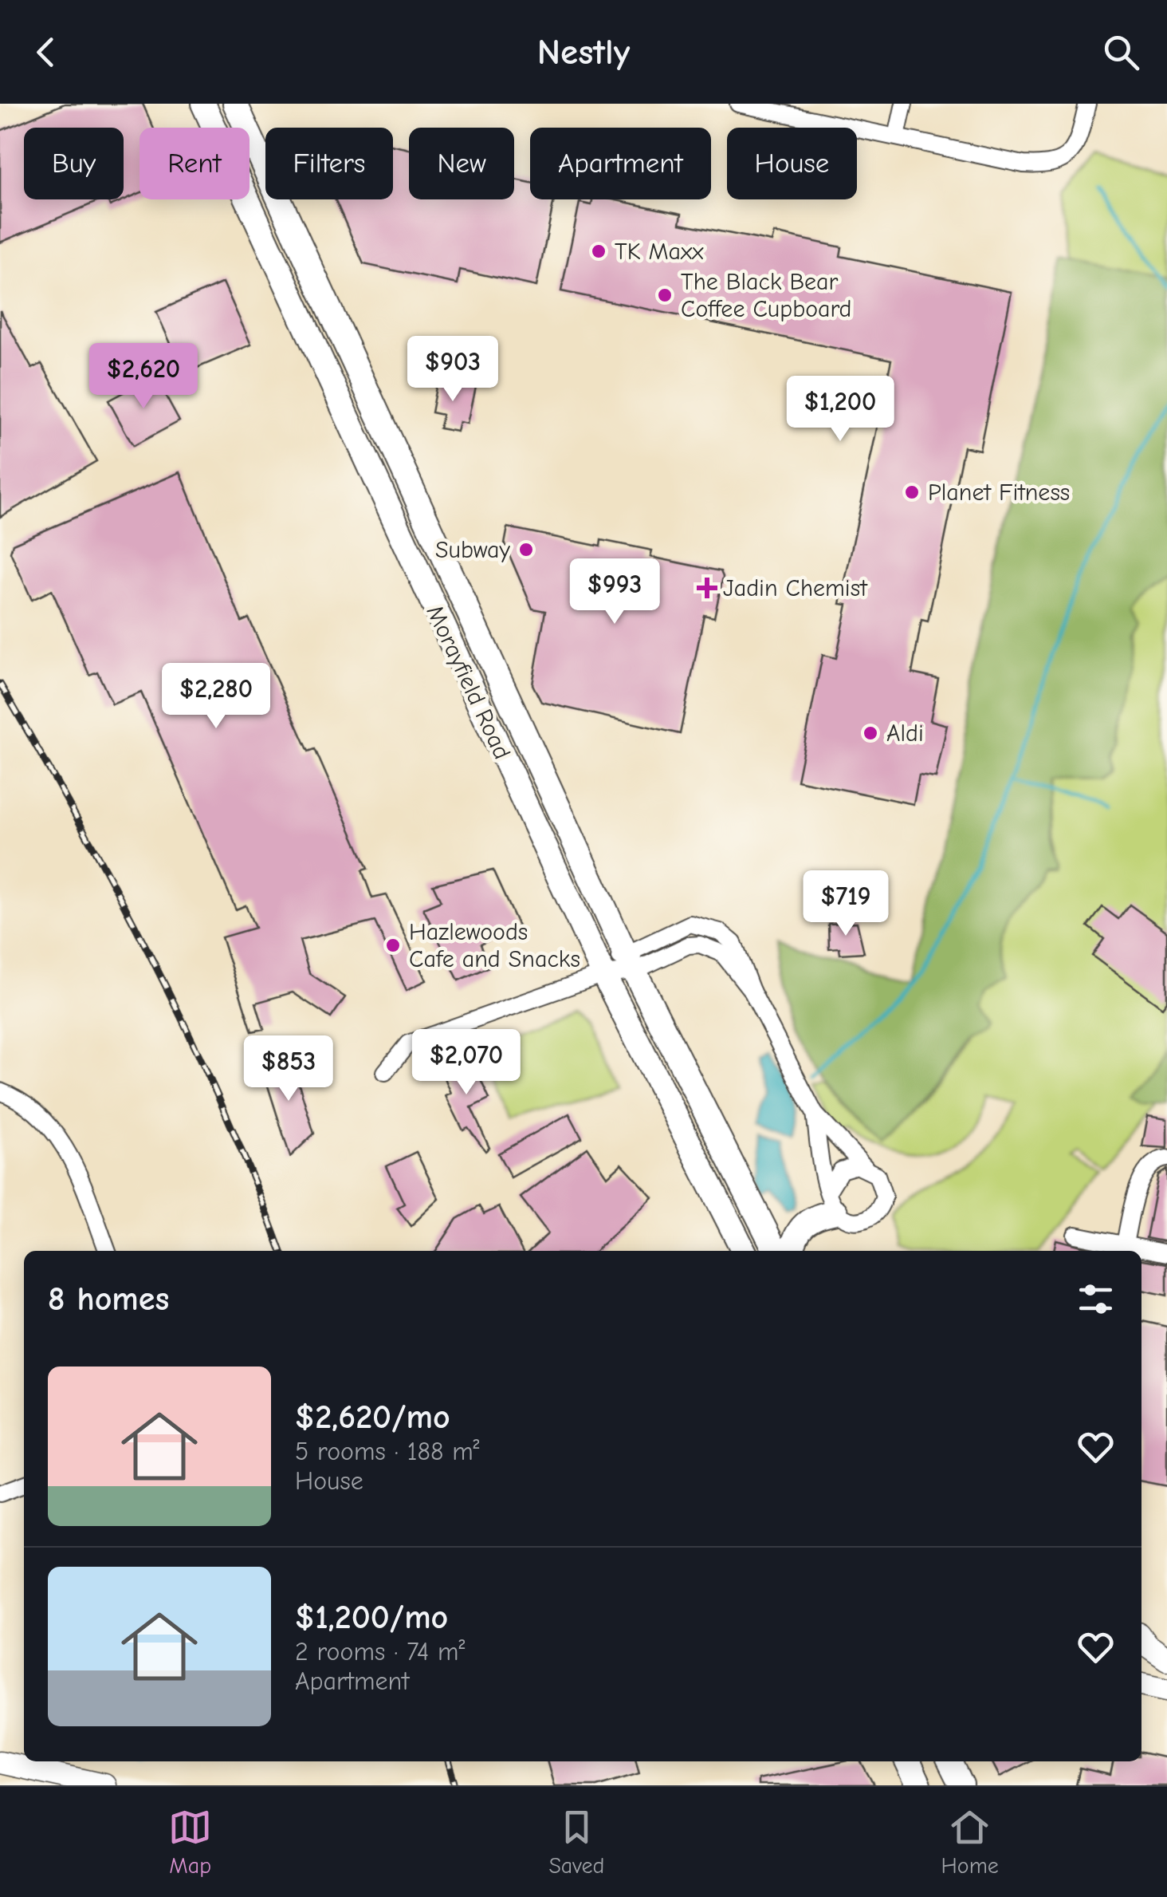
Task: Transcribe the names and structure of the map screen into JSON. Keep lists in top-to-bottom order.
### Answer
{
  "streets": {
    "main road": ["Morayfield Road"]
  },
  "places": {
    "other": [
      "TK Maxx",
      "The Black Bear Coffee Cupboard",
      "Planet Fitness",
      "Subway",
      "Aldi",
      "Hazlewoods Cafe and Snacks"
    ],
    "health": ["Jadin Chemist"]
  },
  "page": {
    "header": "Nestly",
    "chip": [
      "Buy",
      "Rent",
      "Filters",
      "New",
      "Apartment",
      "House"
    ],
    "price": [
      "$903",
      "$2,620",
      "$1,200",
      "$993",
      "$2,280",
      "$719",
      "$2,070",
      "$853"
    ],
    "heading": "8 homes",
    "list": [
      {
        "name": "$2,620/mo",
        "note": "5 rooms · 188 m² · House"
      },
      {
        "name": "$1,200/mo",
        "note": "2 rooms · 74 m² · Apartment"
      }
    ],
    "tabs": ["Map", "Saved", "Home"]
  }
}
